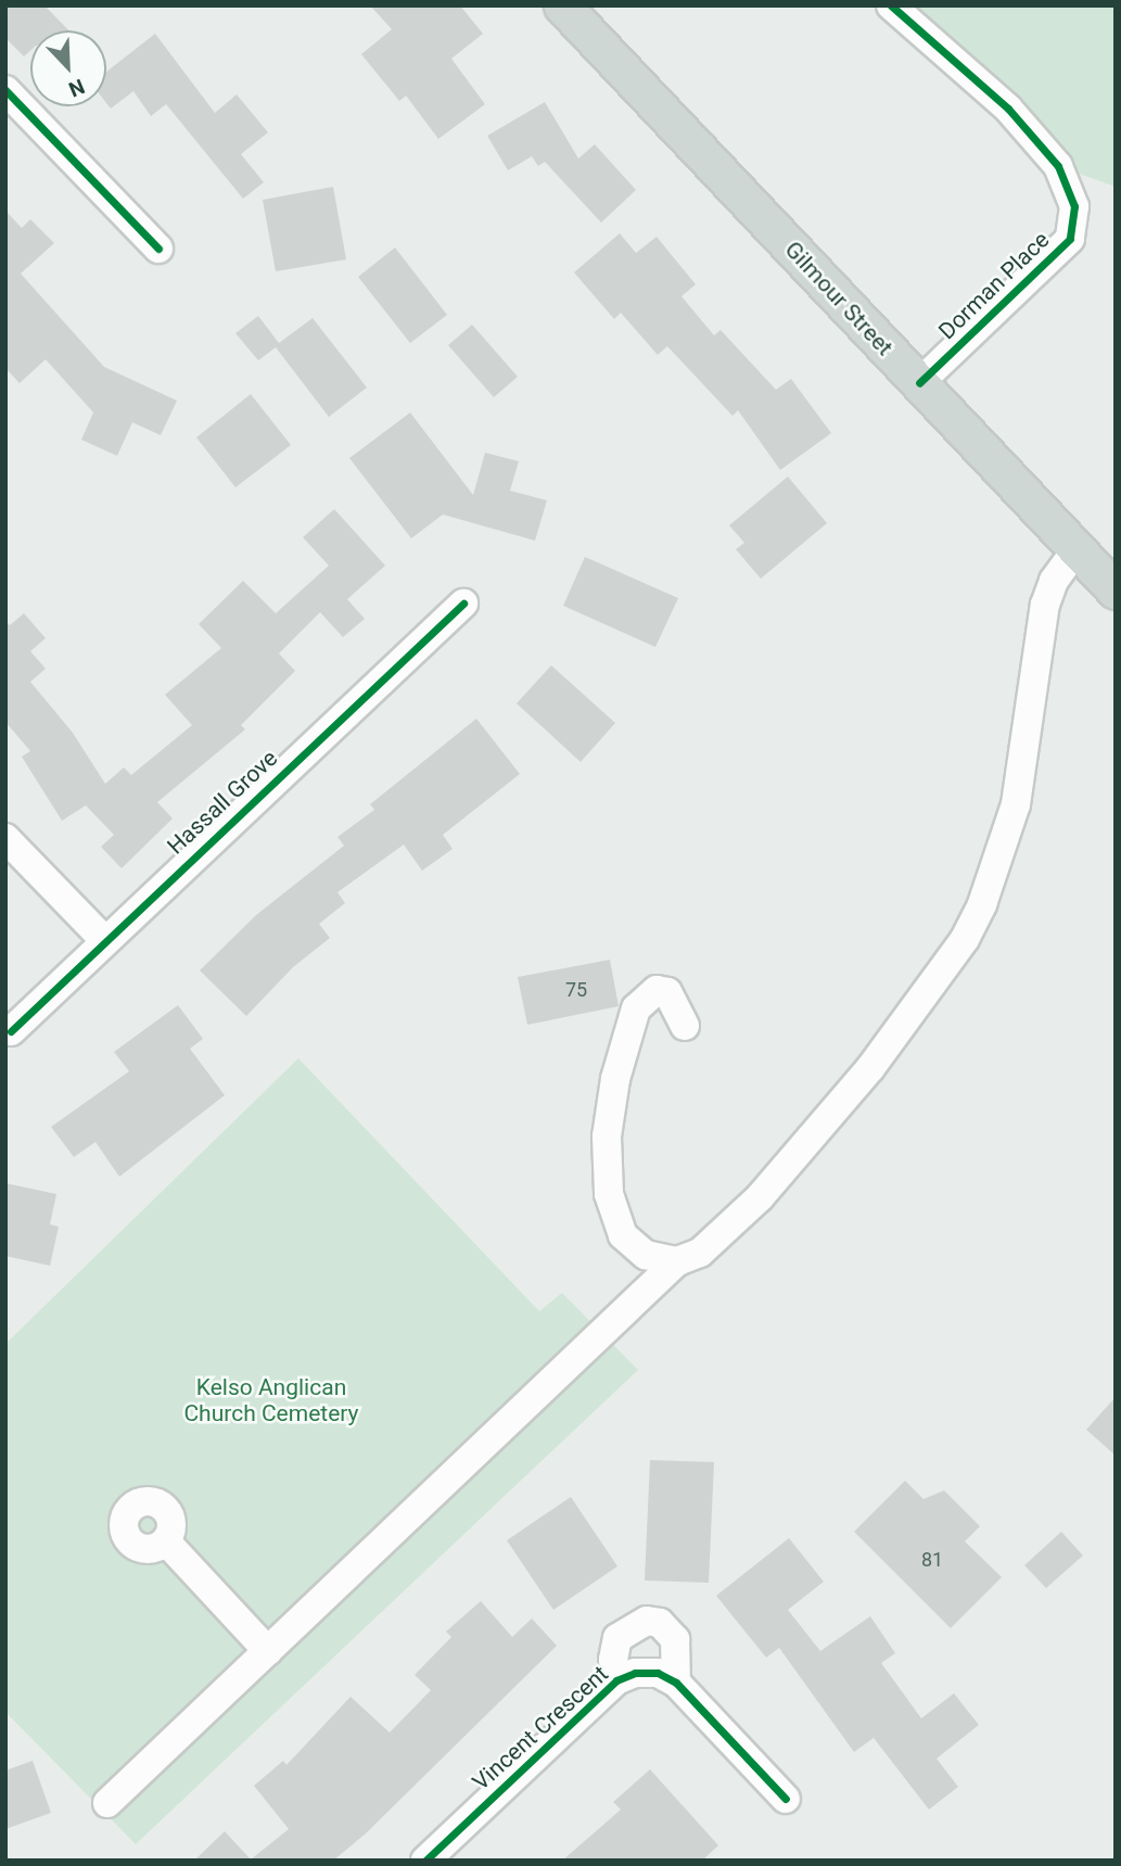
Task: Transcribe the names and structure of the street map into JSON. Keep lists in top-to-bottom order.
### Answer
{
  "streets": {
    "main road": ["Gilmour Street"],
    "street": ["Dorman Place", "Hassall Grove", "Vincent Crescent"]
  },
  "crossings": [
    ["Dorman Place", "Gilmour Street"]
  ],
  "parks": ["Kelso Anglican Church Cemetery"],
  "house_numbers": ["75", "81"],
  "north": "bottom right"
}
